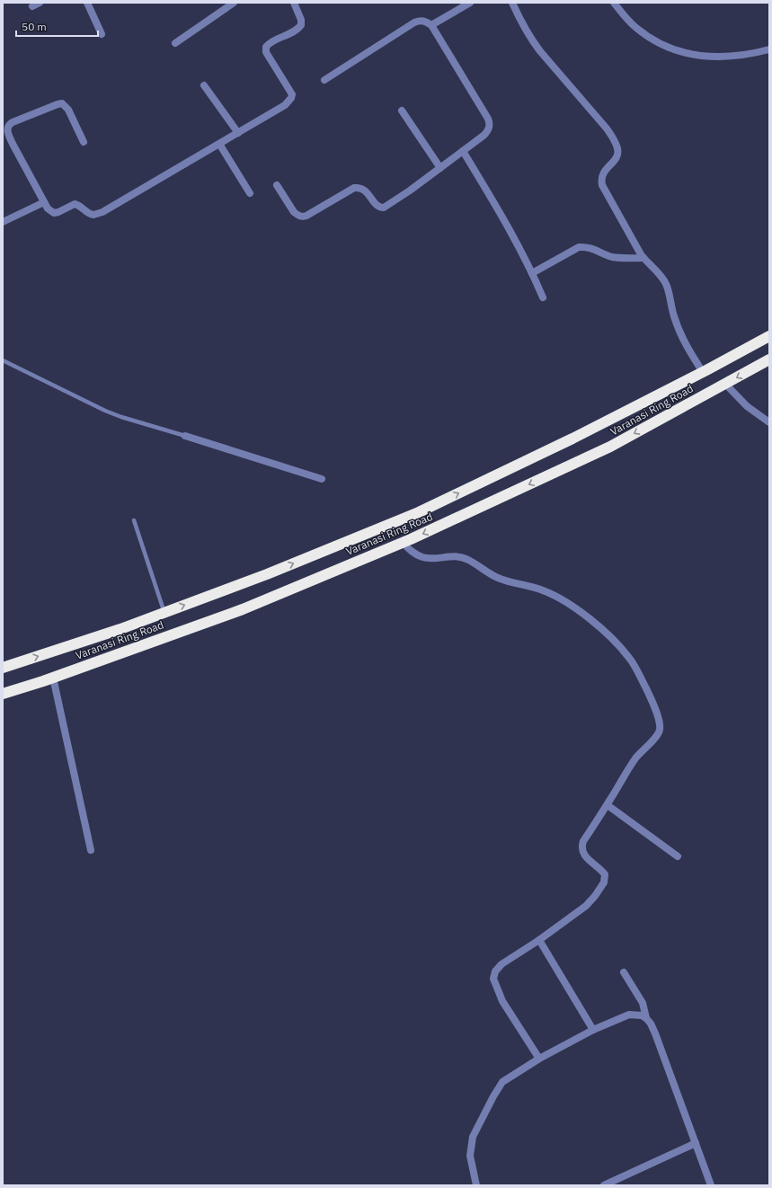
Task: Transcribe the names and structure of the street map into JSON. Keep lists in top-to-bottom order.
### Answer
{
  "streets": {
    "highway": ["Varanasi Ring Road"]
  },
  "scale_bar": "50 m"
}
